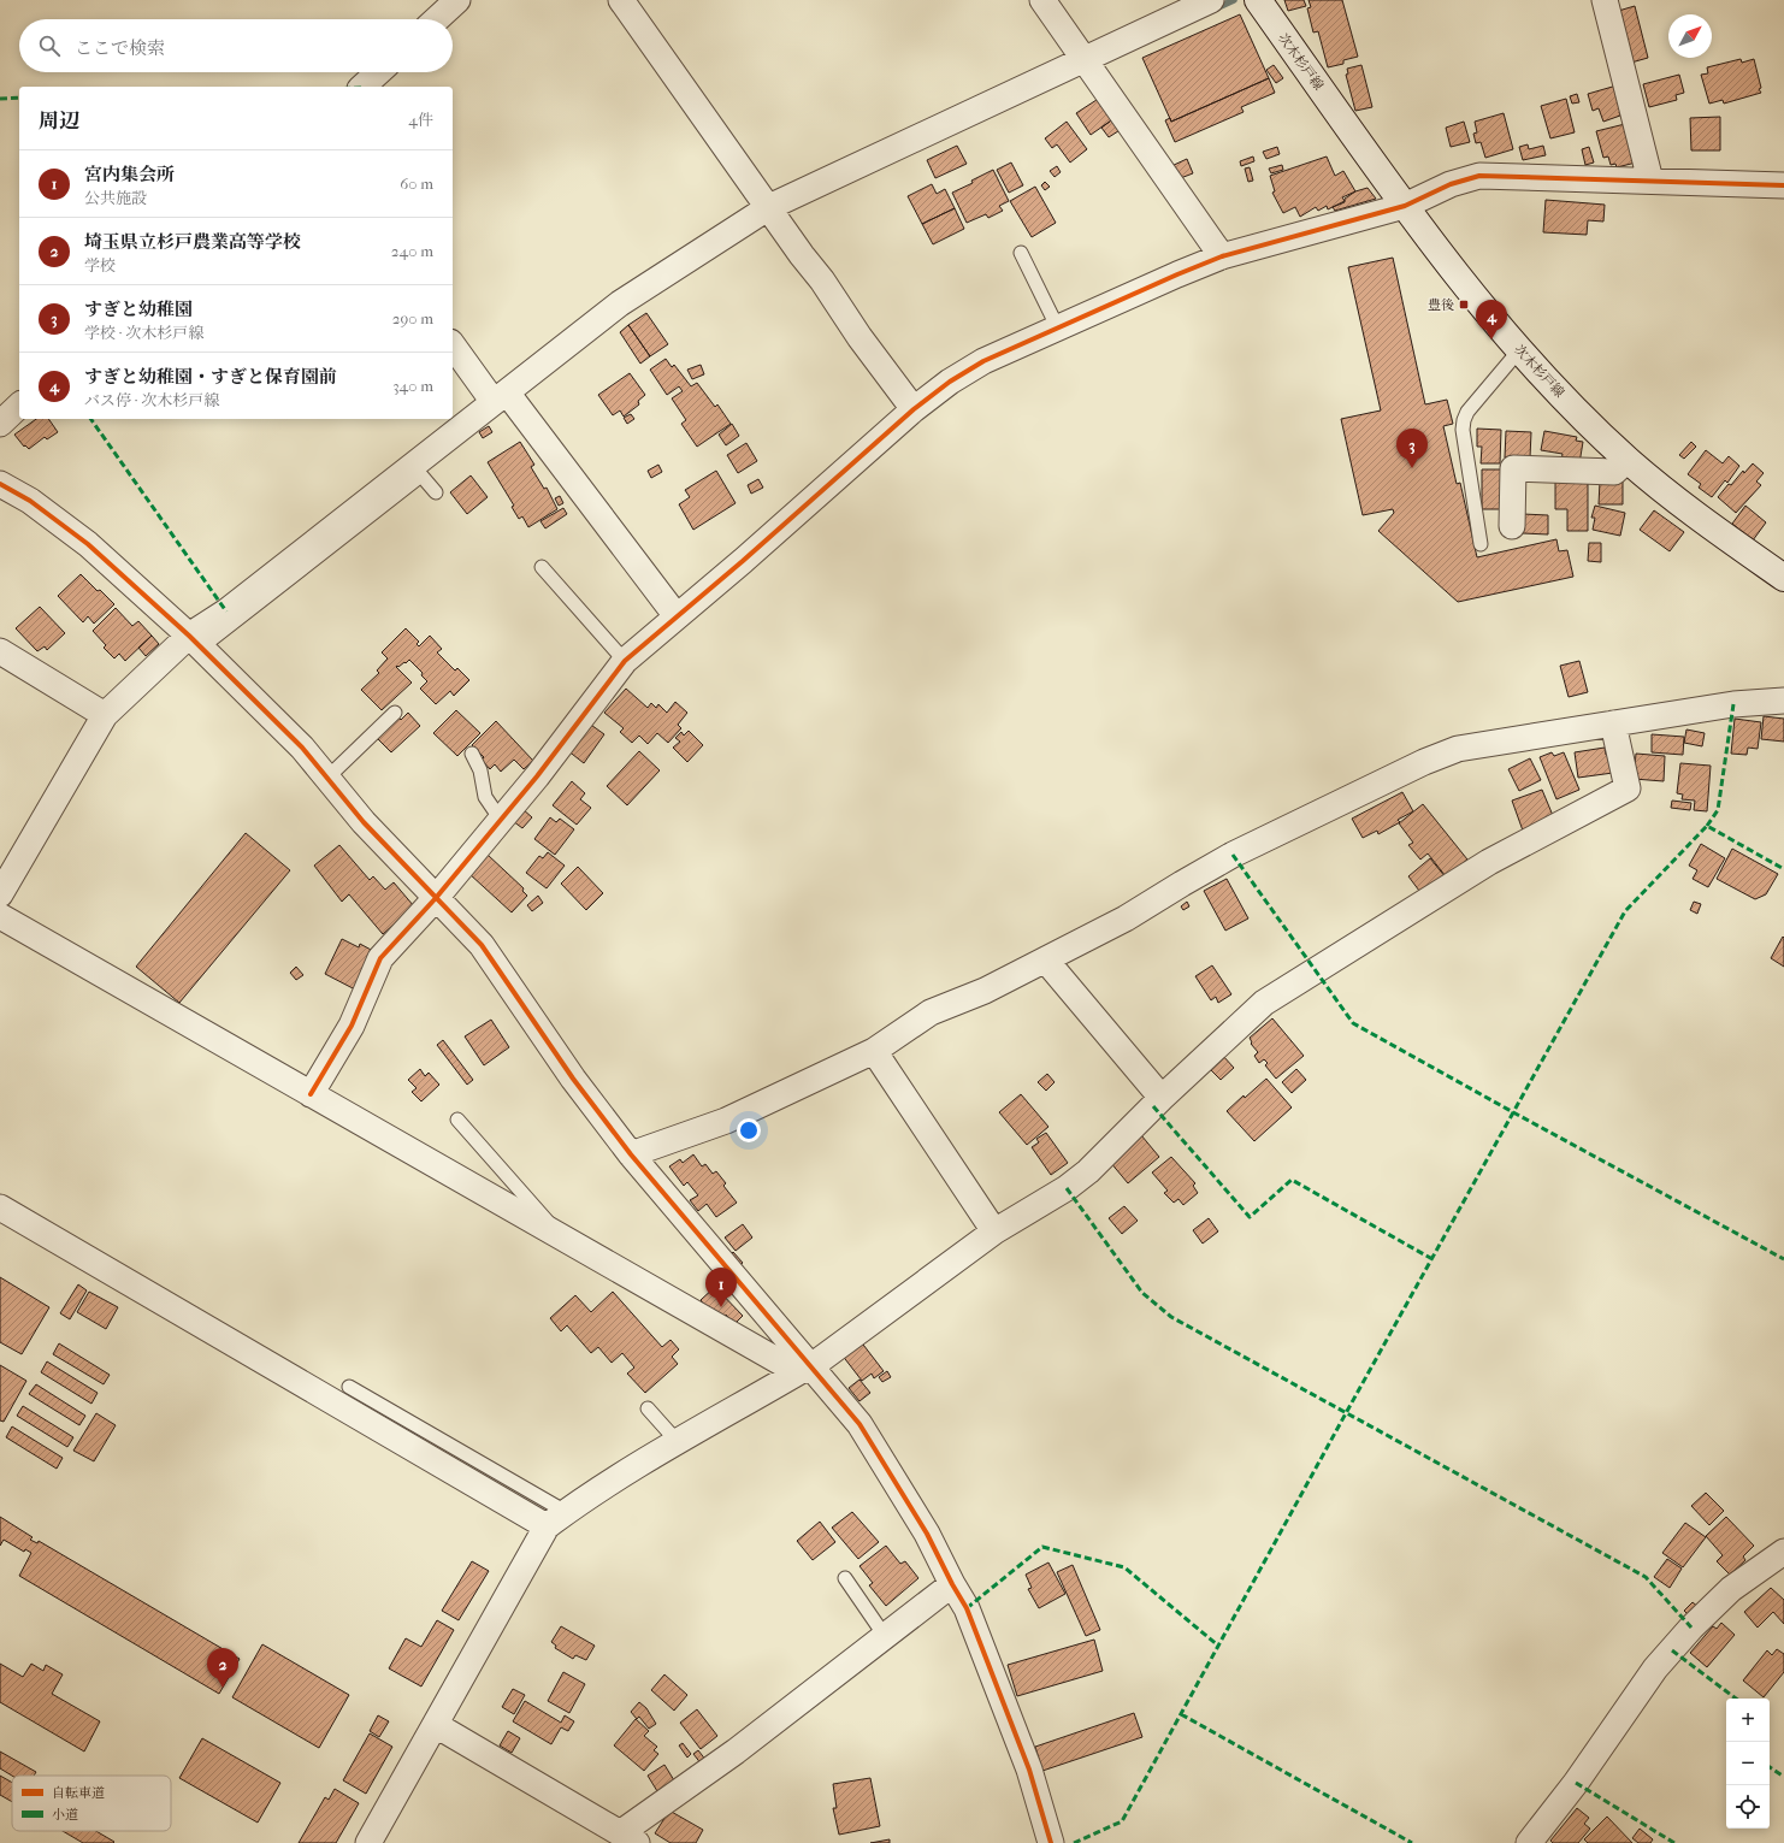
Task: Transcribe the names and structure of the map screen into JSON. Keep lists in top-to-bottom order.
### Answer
{
  "streets": {
    "main road": ["次木杉戸線"]
  },
  "places": {
    "transit": ["豊後"]
  },
  "legend": ["自転車道", "小道"],
  "north": "top right",
  "page": {
    "search": "ここで検索",
    "heading": ["周辺", "4件"],
    "list": [
      {
        "mark": "1",
        "name": "宮内集会所",
        "note": "公共施設",
        "value": "60 m"
      },
      {
        "mark": "2",
        "name": "埼玉県立杉戸農業高等学校",
        "note": "学校",
        "value": "240 m"
      },
      {
        "mark": "3",
        "name": "すぎと幼稚園",
        "note": "学校 · 次木杉戸線",
        "value": "290 m"
      },
      {
        "mark": "4",
        "name": "すぎと幼稚園・すぎと保育園前",
        "note": "バス停 · 次木杉戸線",
        "value": "340 m"
      }
    ],
    "pins": [
      "4",
      "3",
      "1",
      "2"
    ],
    "map_buttons": ["+", "−"]
  }
}
